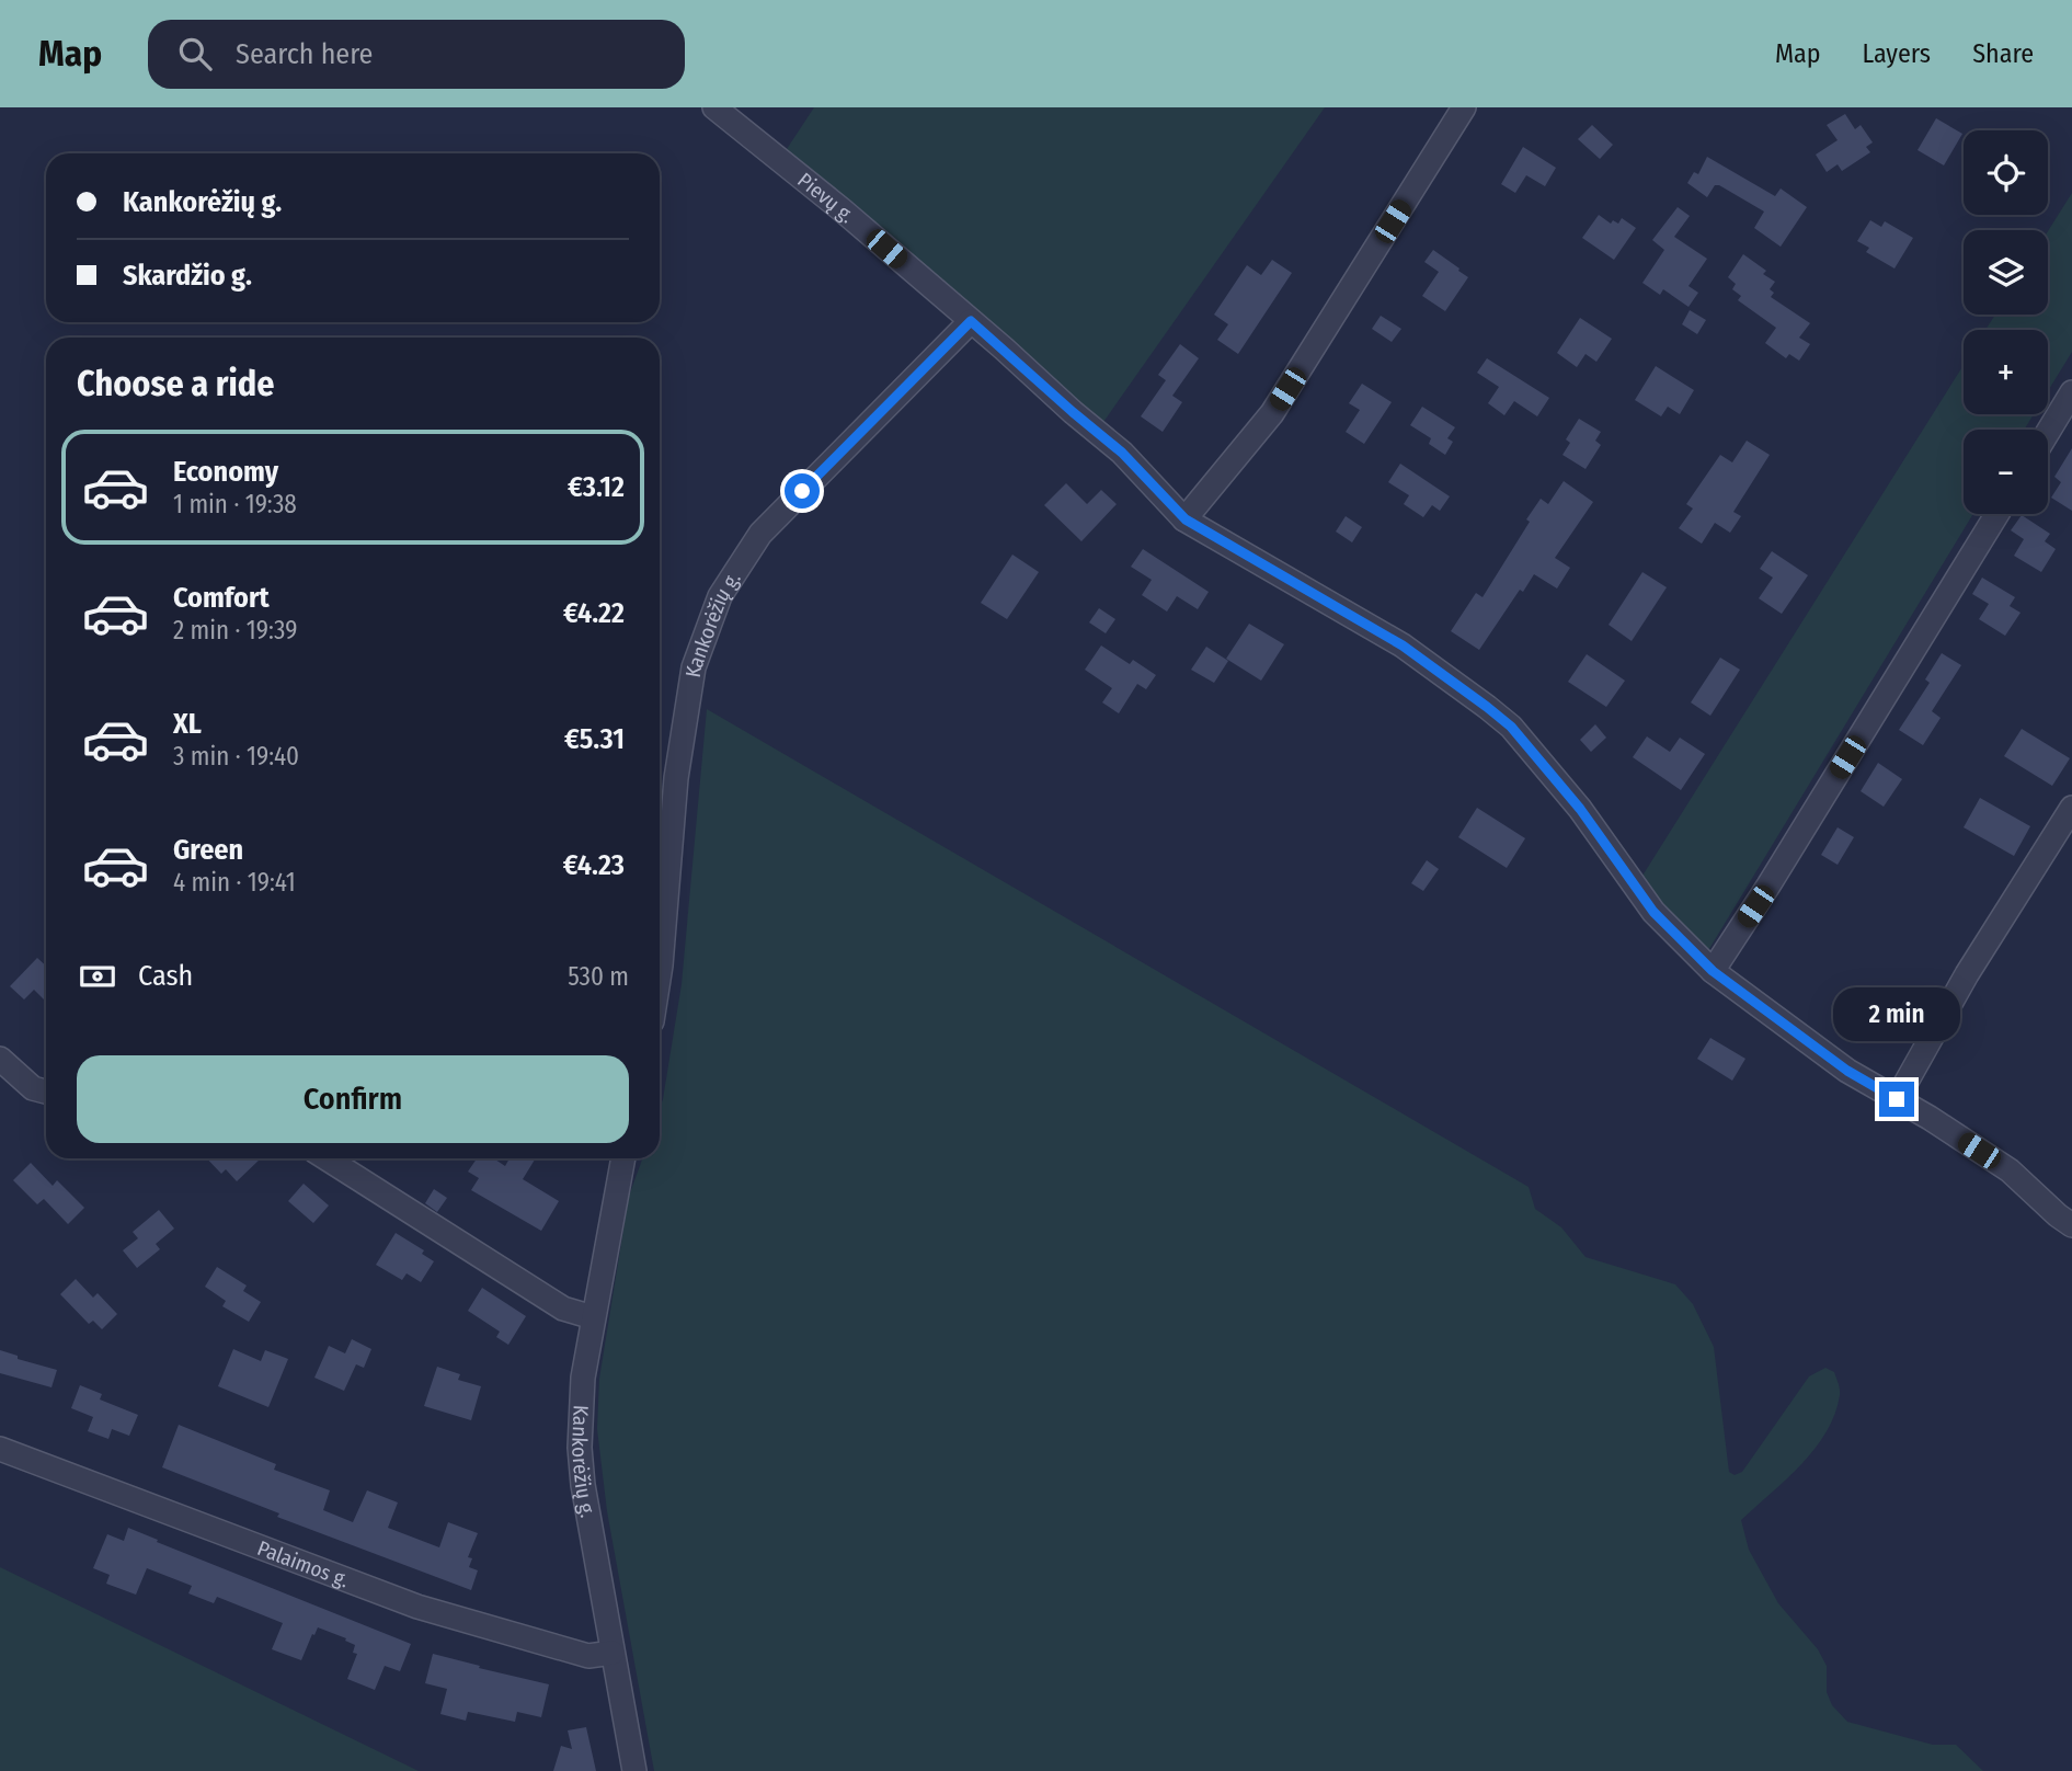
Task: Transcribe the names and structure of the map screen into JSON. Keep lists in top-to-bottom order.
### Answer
{
  "streets": {
    "street": ["Pievų g.", "Kankorėžių g.", "Palaimos g."]
  },
  "crossings": [
    ["Pievų g.", "Kankorėžių g."],
    ["Kankorėžių g.", "Palaimos g."]
  ],
  "page": {
    "header": "Map",
    "search": "Search here",
    "nav": ["Map", "Layers", "Share"],
    "map_buttons": ["+", "−"],
    "banner": ["Kankorėžių g.", "Skardžio g."],
    "heading": "Choose a ride",
    "list": [
      {
        "name": "Economy",
        "note": "1 min · 19:38",
        "value": "€3.12"
      },
      {
        "name": "Comfort",
        "note": "2 min · 19:39",
        "value": "€4.22"
      },
      {
        "name": "XL",
        "note": "3 min · 19:40",
        "value": "€5.31"
      },
      {
        "name": "Green",
        "note": "4 min · 19:41",
        "value": "€4.23"
      }
    ],
    "pay": ["Cash", "530 m"],
    "bubble": "2 min",
    "buttons": "Confirm"
  }
}
